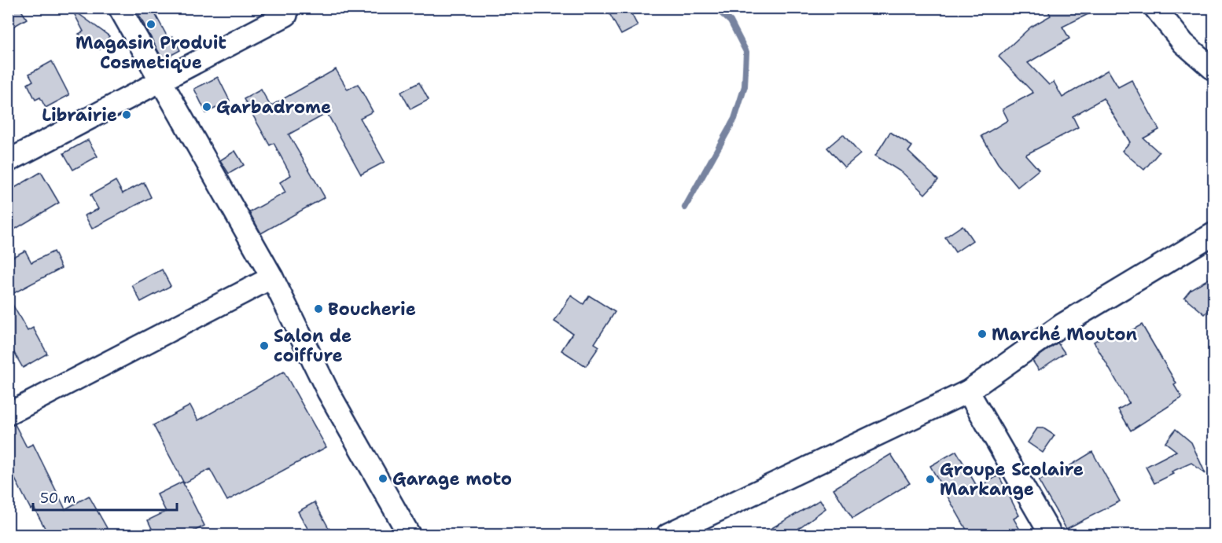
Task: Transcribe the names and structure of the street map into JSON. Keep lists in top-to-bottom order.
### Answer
{
  "places": [
    "Magasin Produit Cosmetique",
    "Garbadrome",
    "Librairie",
    "Boucherie",
    "Marché Mouton",
    "Salon de coiffure",
    "Garage moto",
    "Groupe Scolaire Markange"
  ],
  "scale_bar": "50 m"
}
